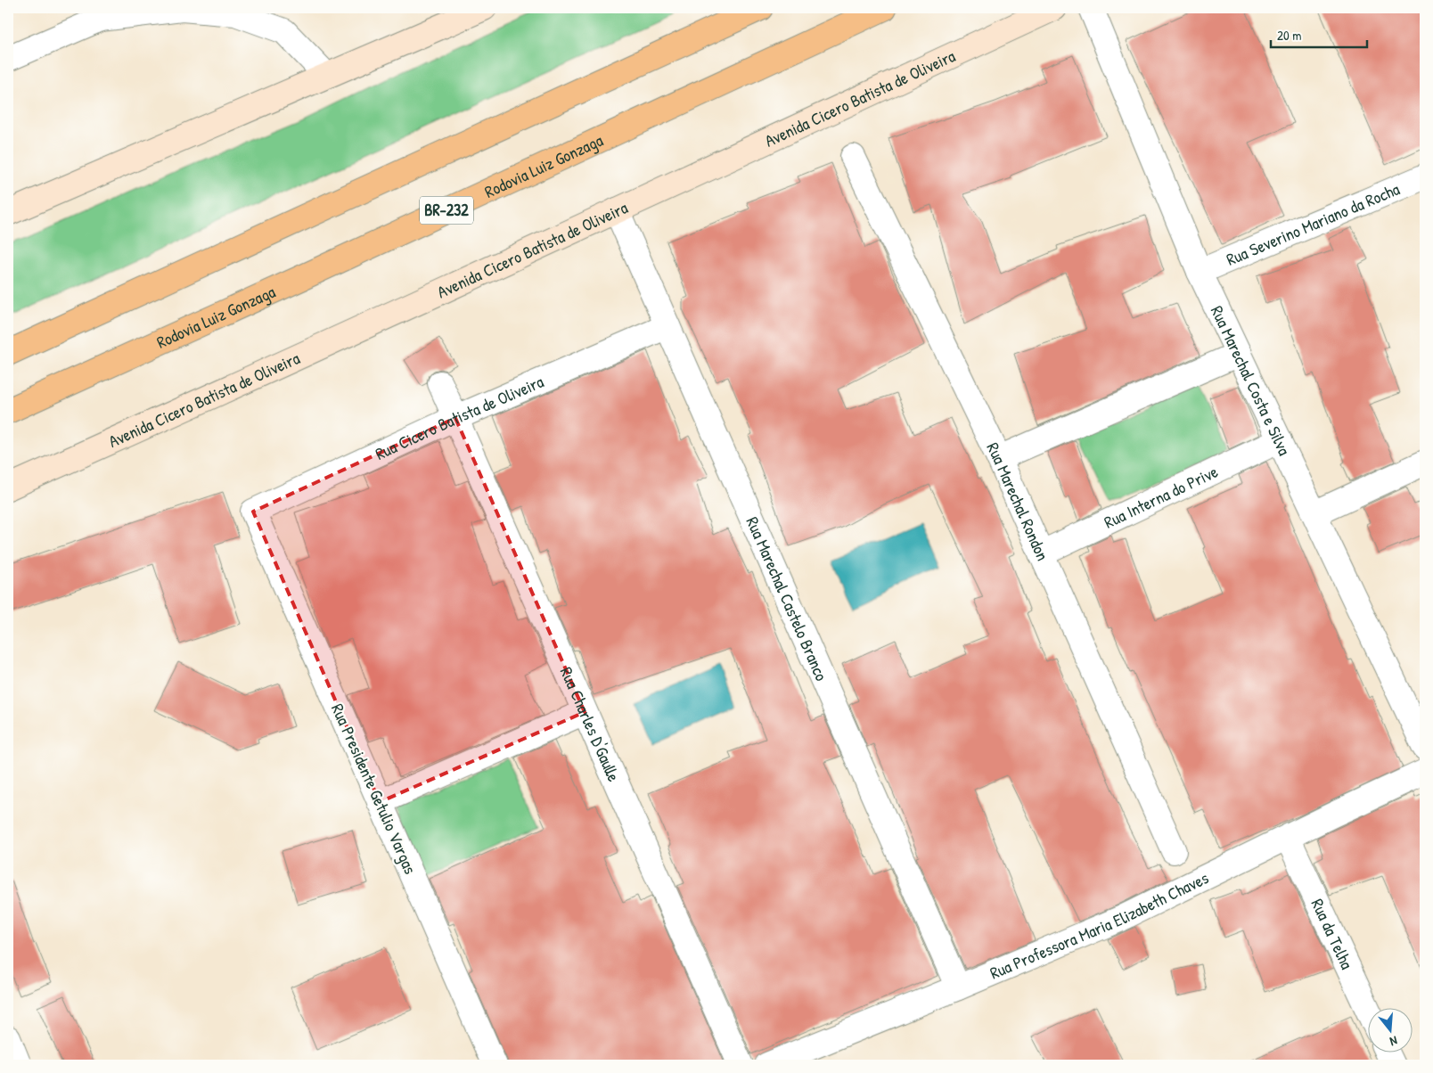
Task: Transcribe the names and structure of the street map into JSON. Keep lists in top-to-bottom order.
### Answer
{
  "streets": {
    "highway": ["Rodovia Luiz Gonzaga", "BR-232"],
    "main road": ["Avenida Cicero Batista de Oliveira"],
    "street": [
      "Rua Severino Mariano da Rocha",
      "Rua Marechal Costa e Silva",
      "Rua Cicero Batista de Oliveira",
      "Rua Interna do Prive",
      "Rua Marechal Rondon",
      "Rua Marechal Castelo Branco",
      "Rua Charles D'Gaulle",
      "Rua Presidente Getulio Vargas",
      "Rua Professora Maria Elizabeth Chaves",
      "Rua da Telha"
    ]
  },
  "crossings": [
    ["Avenida Cicero Batista de Oliveira", "Rua Marechal Castelo Branco"],
    ["Rua Severino Mariano da Rocha", "Rua Marechal Costa e Silva"],
    ["Rua Marechal Costa e Silva", "Rua Interna do Prive"],
    ["Rua Cicero Batista de Oliveira", "Rua Marechal Castelo Branco"],
    ["Rua Cicero Batista de Oliveira", "Rua Charles D'Gaulle"],
    ["Rua Cicero Batista de Oliveira", "Rua Presidente Getulio Vargas"],
    ["Rua Interna do Prive", "Rua Marechal Rondon"],
    ["Rua Marechal Castelo Branco", "Rua Professora Maria Elizabeth Chaves"],
    ["Rua Professora Maria Elizabeth Chaves", "Rua da Telha"]
  ],
  "scale_bar": "20 m",
  "north": "bottom"
}
